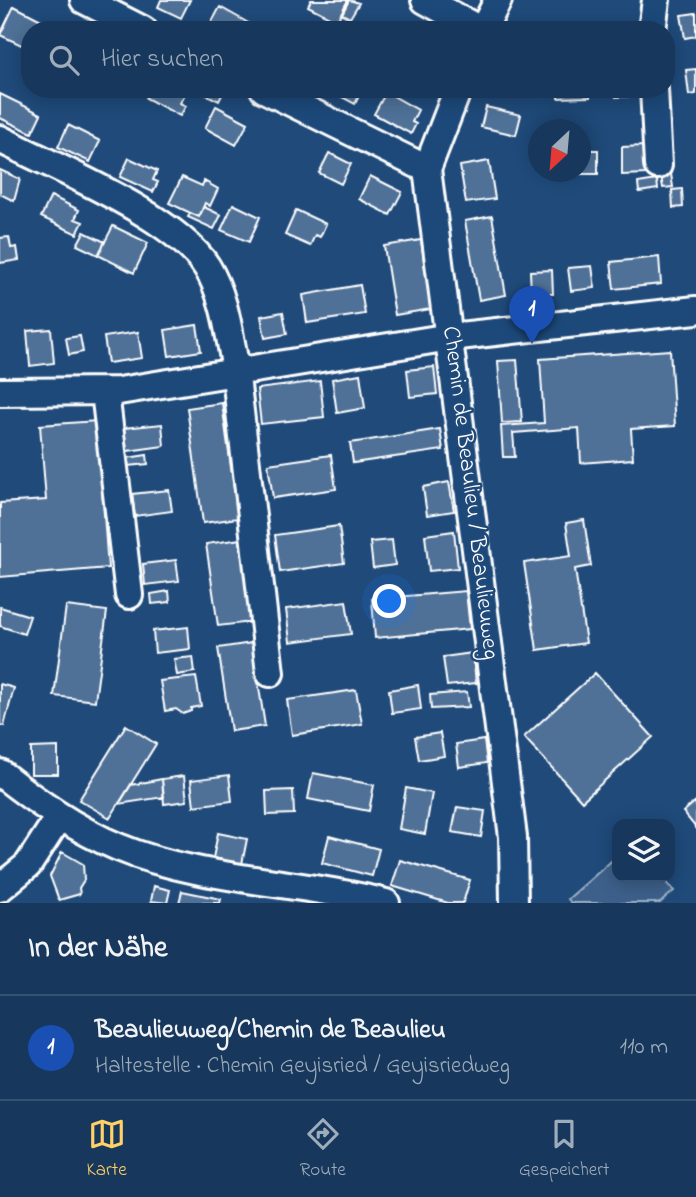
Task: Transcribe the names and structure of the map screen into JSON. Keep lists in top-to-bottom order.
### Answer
{
  "streets": {
    "street": ["Chemin de Beaulieu / Beaulieuweg"]
  },
  "north": "bottom left",
  "page": {
    "search": "Hier suchen",
    "pins": "1",
    "heading": "In der Nähe",
    "list": [
      {
        "mark": "1",
        "name": "Beaulieuweg/Chemin de Beaulieu",
        "note": "Haltestelle · Chemin Geyisried / Geyisriedweg",
        "value": "110 m"
      }
    ],
    "nav": ["Karte", "Route", "Gespeichert"]
  }
}
